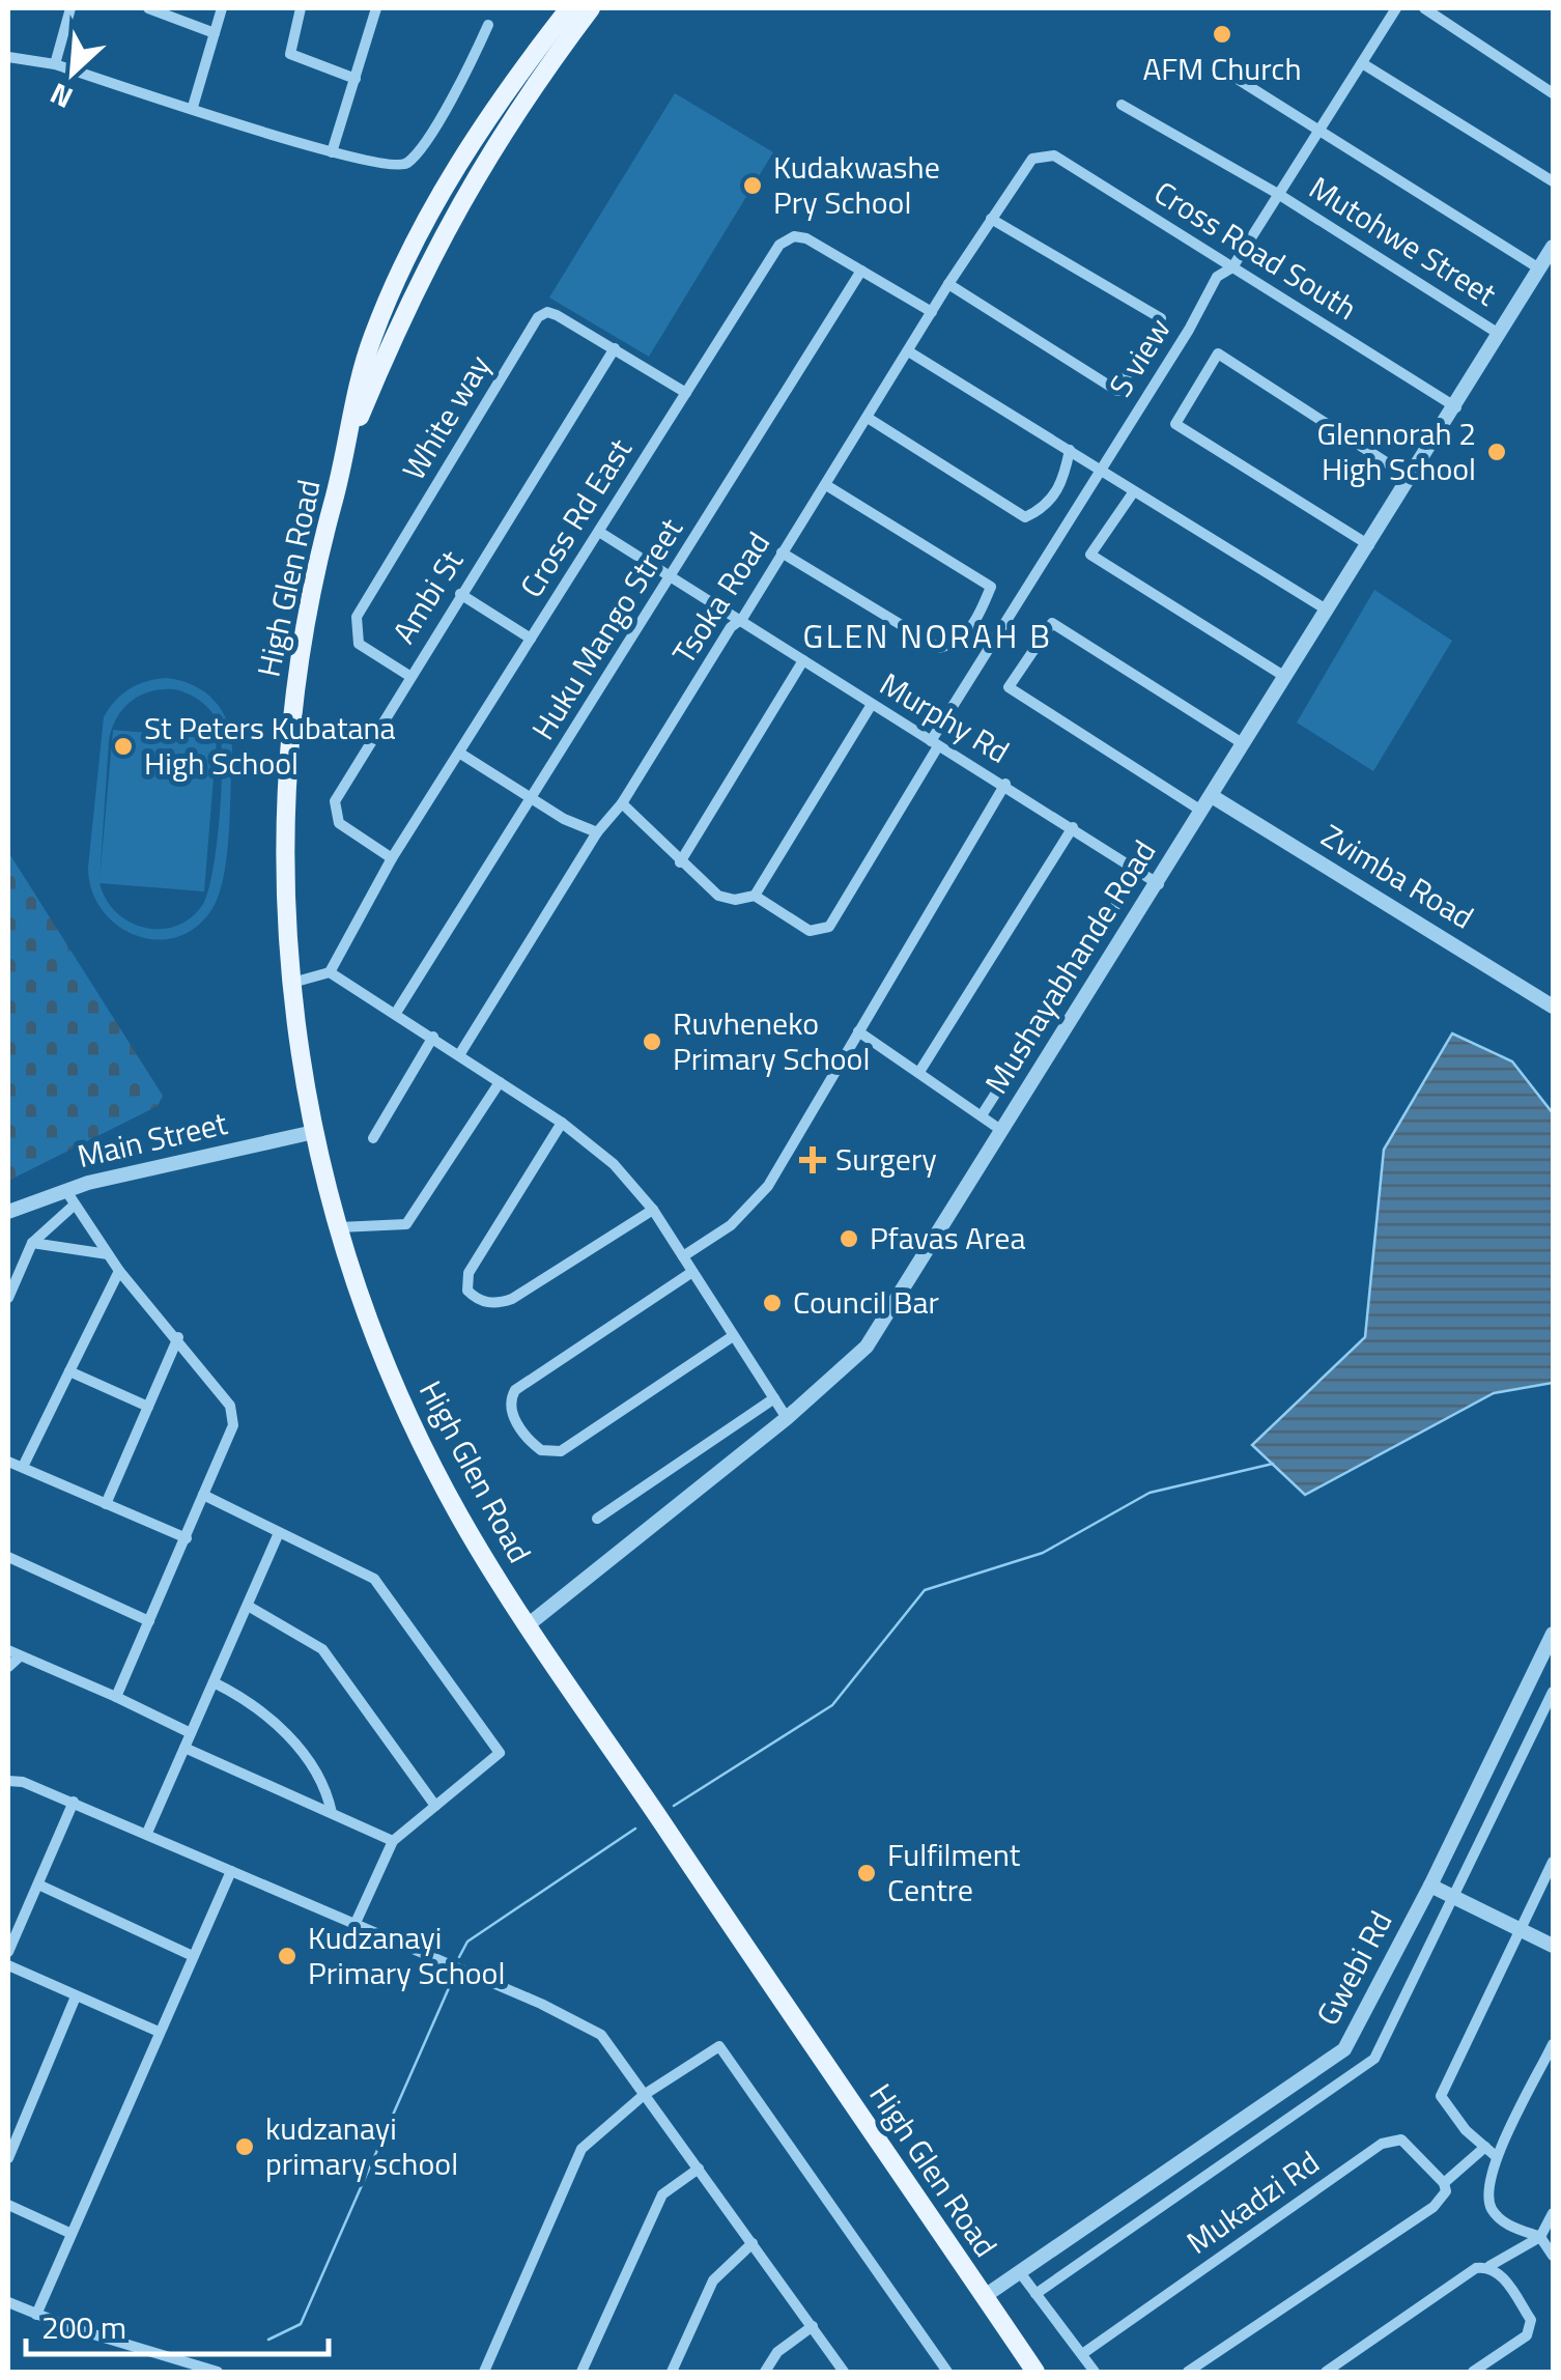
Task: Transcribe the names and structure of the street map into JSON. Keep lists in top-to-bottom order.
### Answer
{
  "streets": {
    "main road": ["High Glen Road"],
    "street": [
      "Mutohwe Street",
      "Cross Road South",
      "S view",
      "White way",
      "Cross Rd East",
      "Ambi St",
      "Tsoka Road",
      "Huku Mango Street",
      "Murphy Rd",
      "Zvimba Road",
      "Mushayabhande Road",
      "Main Street",
      "Gwebi Rd",
      "Mukadzi Rd"
    ]
  },
  "crossings": [
    ["Mutohwe Street", "S view"],
    ["Mutohwe Street", "Mushayabhande Road"],
    ["Cross Road South", "S view"],
    ["Cross Road South", "Tsoka Road"],
    ["Cross Road South", "Mushayabhande Road"],
    ["S view", "Murphy Rd"],
    ["White way", "Cross Rd East"],
    ["White way", "Ambi St"],
    ["Cross Rd East", "Ambi St"],
    ["Cross Rd East", "Tsoka Road"],
    ["Cross Rd East", "Huku Mango Street"],
    ["Cross Rd East", "Murphy Rd"],
    ["High Glen Road", "Mushayabhande Road"],
    ["High Glen Road", "Main Street"],
    ["High Glen Road", "Gwebi Rd"],
    ["Tsoka Road", "Murphy Rd"],
    ["Huku Mango Street", "Murphy Rd"],
    ["Murphy Rd", "Mushayabhande Road"],
    ["Zvimba Road", "Mushayabhande Road"]
  ],
  "districts": ["GLEN NORAH B"],
  "places": {
    "other": [
      "AFM Church",
      "Kudakwashe Pry School",
      "Glennorah 2 High School",
      "St Peters Kubatana High School",
      "Ruvheneko Primary School",
      "Pfavas Area",
      "Council Bar",
      "Fulfilment Centre",
      "Kudzanayi Primary School",
      "kudzanayi primary school"
    ],
    "health": ["Surgery"]
  },
  "scale_bar": "200 m",
  "north": "bottom left"
}
